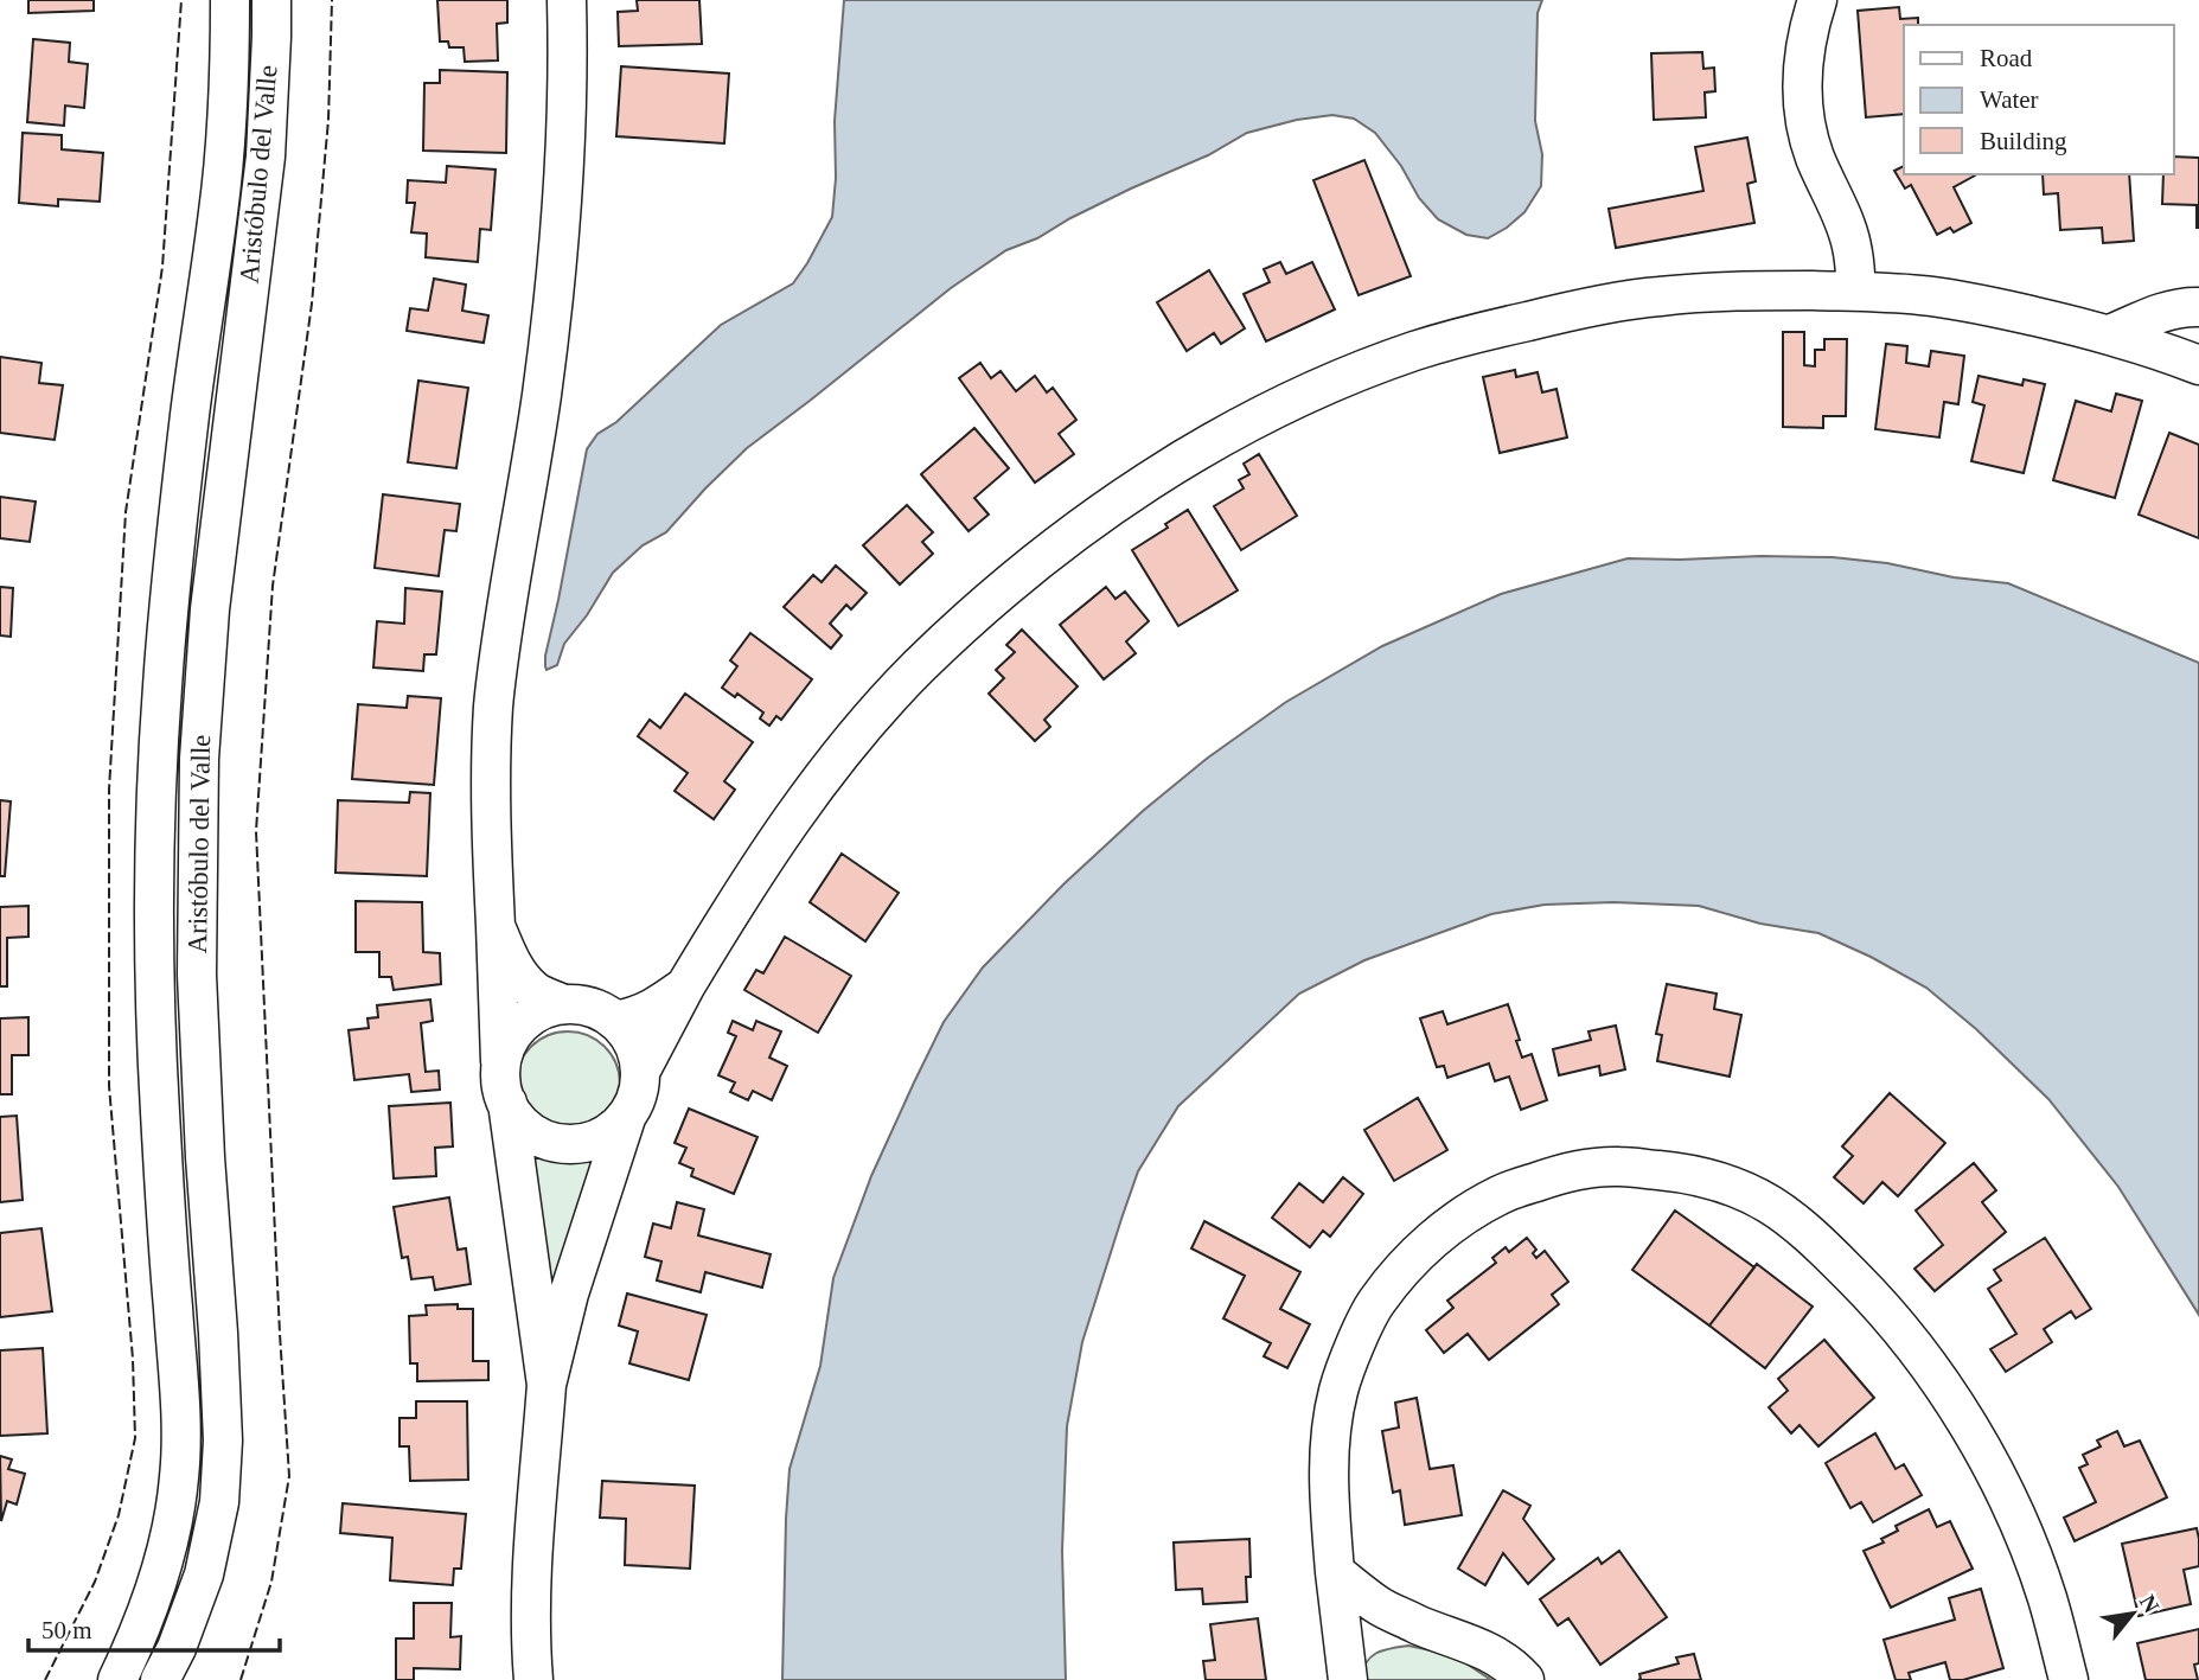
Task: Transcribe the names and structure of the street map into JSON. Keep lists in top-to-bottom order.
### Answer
{
  "streets": {
    "street": ["Aristóbulo del Valle"]
  },
  "legend": ["Road", "Water", "Building"],
  "scale_bar": "50 m",
  "north": "top right"
}
